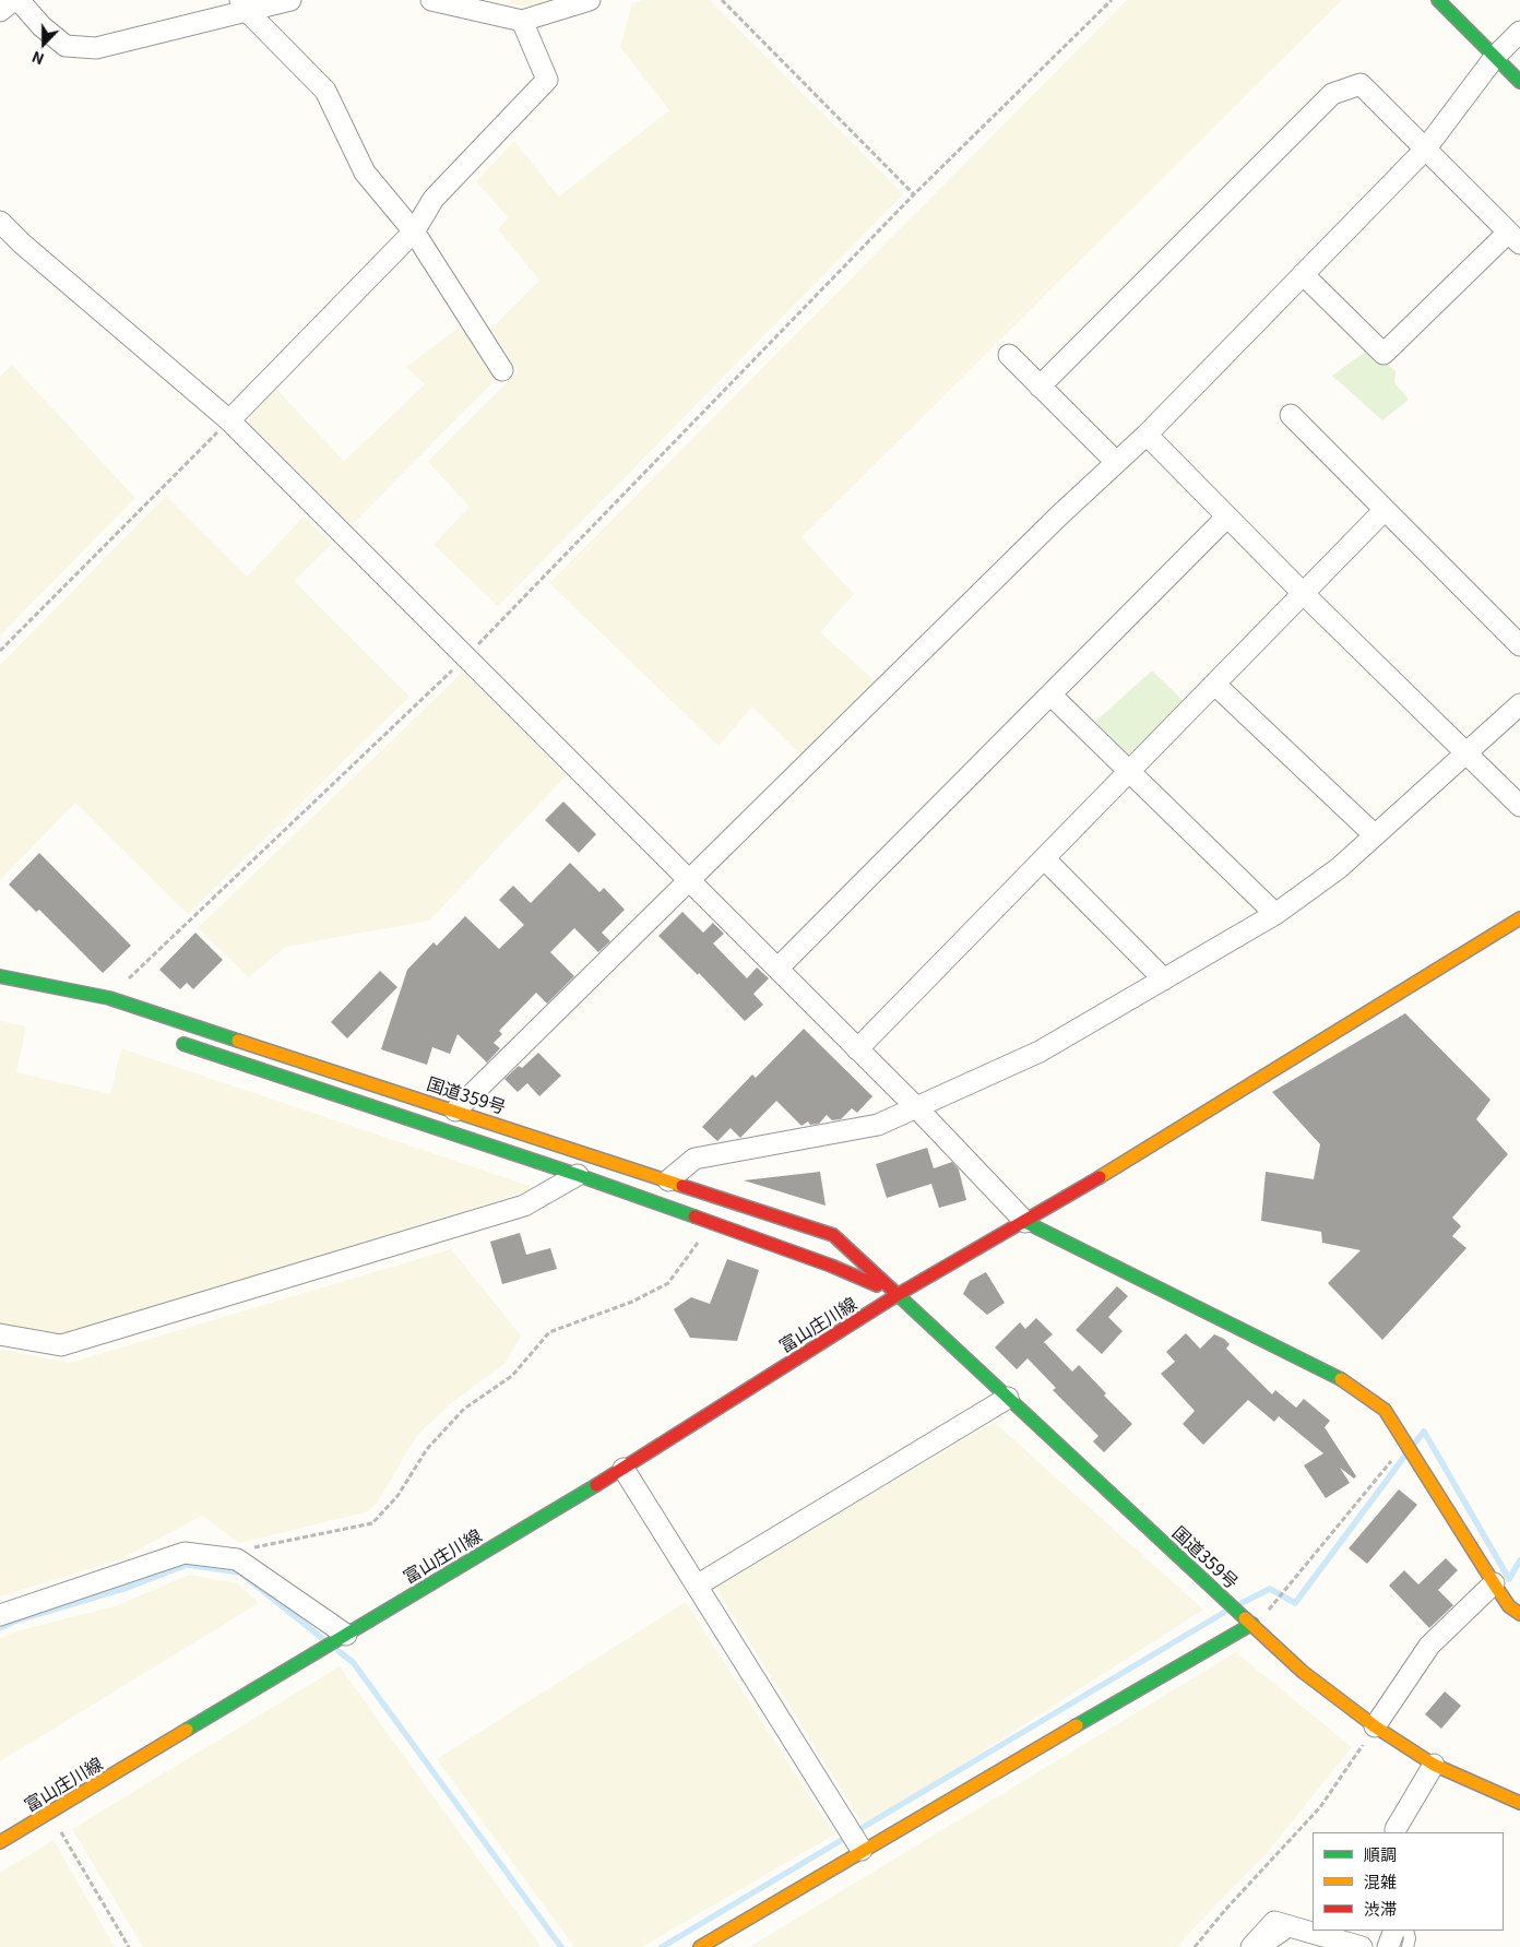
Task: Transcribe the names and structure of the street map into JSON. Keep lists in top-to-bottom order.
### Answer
{
  "streets": {
    "main road": ["国道359号", "富山庄川線"]
  },
  "crossings": [
    ["国道359号", "富山庄川線"]
  ],
  "legend": ["順調", "混雑", "渋滞"],
  "north": "bottom"
}
